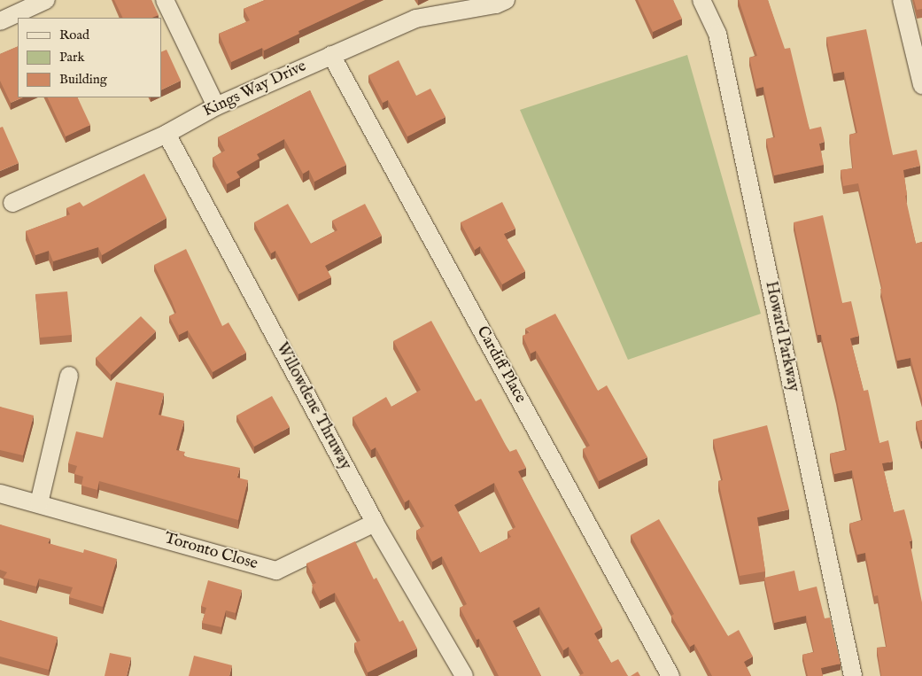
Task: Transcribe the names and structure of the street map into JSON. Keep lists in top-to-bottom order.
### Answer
{
  "streets": {
    "street": [
      "Kings Way Drive",
      "Howard Parkway",
      "Cardiff Place",
      "Willowdene Thruway",
      "Toronto Close"
    ]
  },
  "crossings": [
    ["Kings Way Drive", "Cardiff Place"],
    ["Kings Way Drive", "Willowdene Thruway"],
    ["Willowdene Thruway", "Toronto Close"]
  ],
  "legend": ["Road", "Park", "Building"]
}
